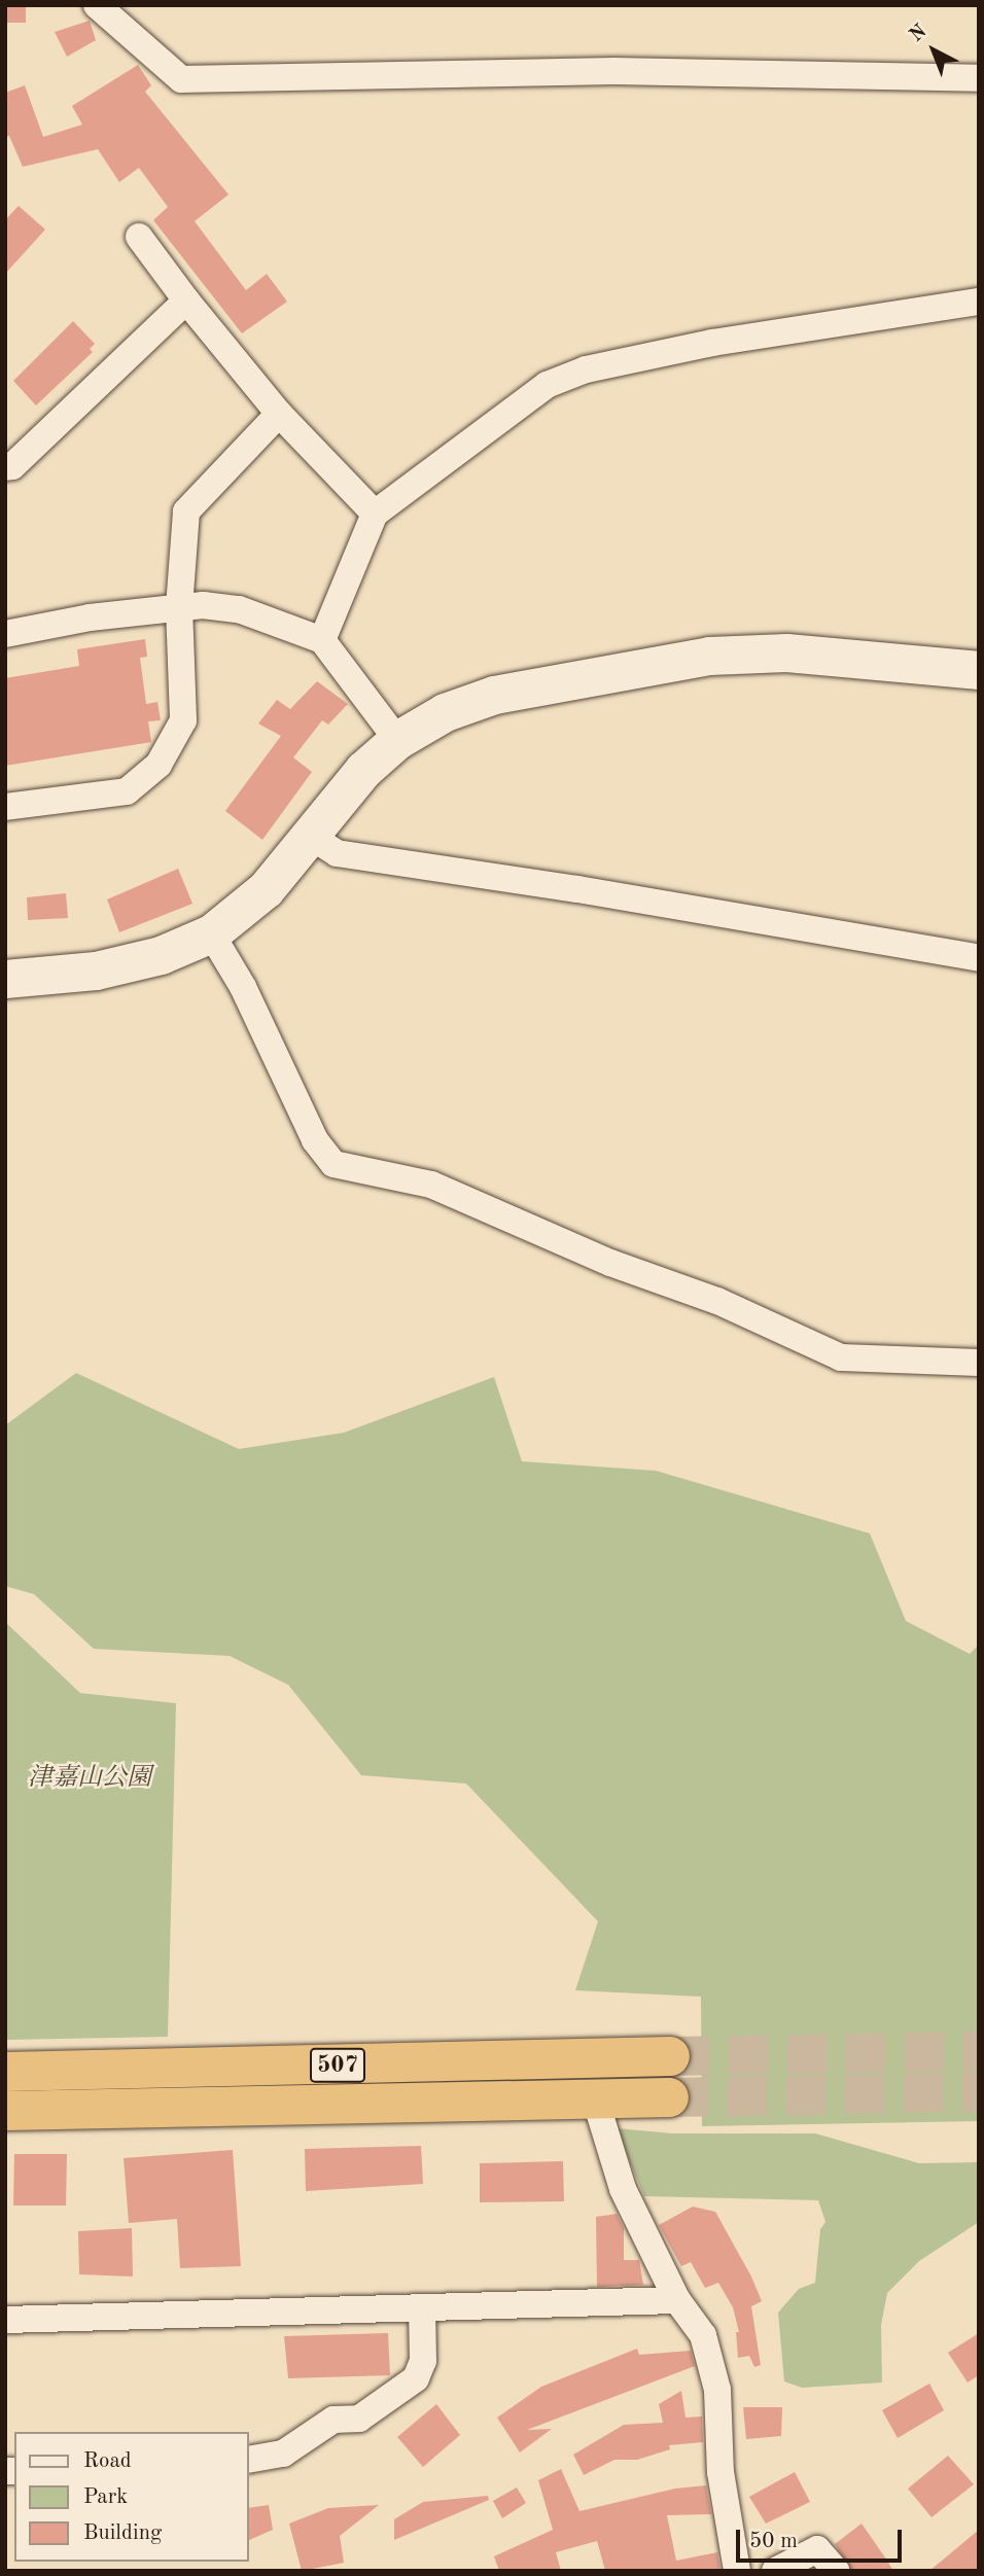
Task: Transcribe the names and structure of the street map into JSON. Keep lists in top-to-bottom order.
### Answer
{
  "streets": {
    "highway": ["507"]
  },
  "parks": ["津嘉山公園"],
  "legend": ["Road", "Park", "Building"],
  "scale_bar": "50 m",
  "north": "top left"
}
